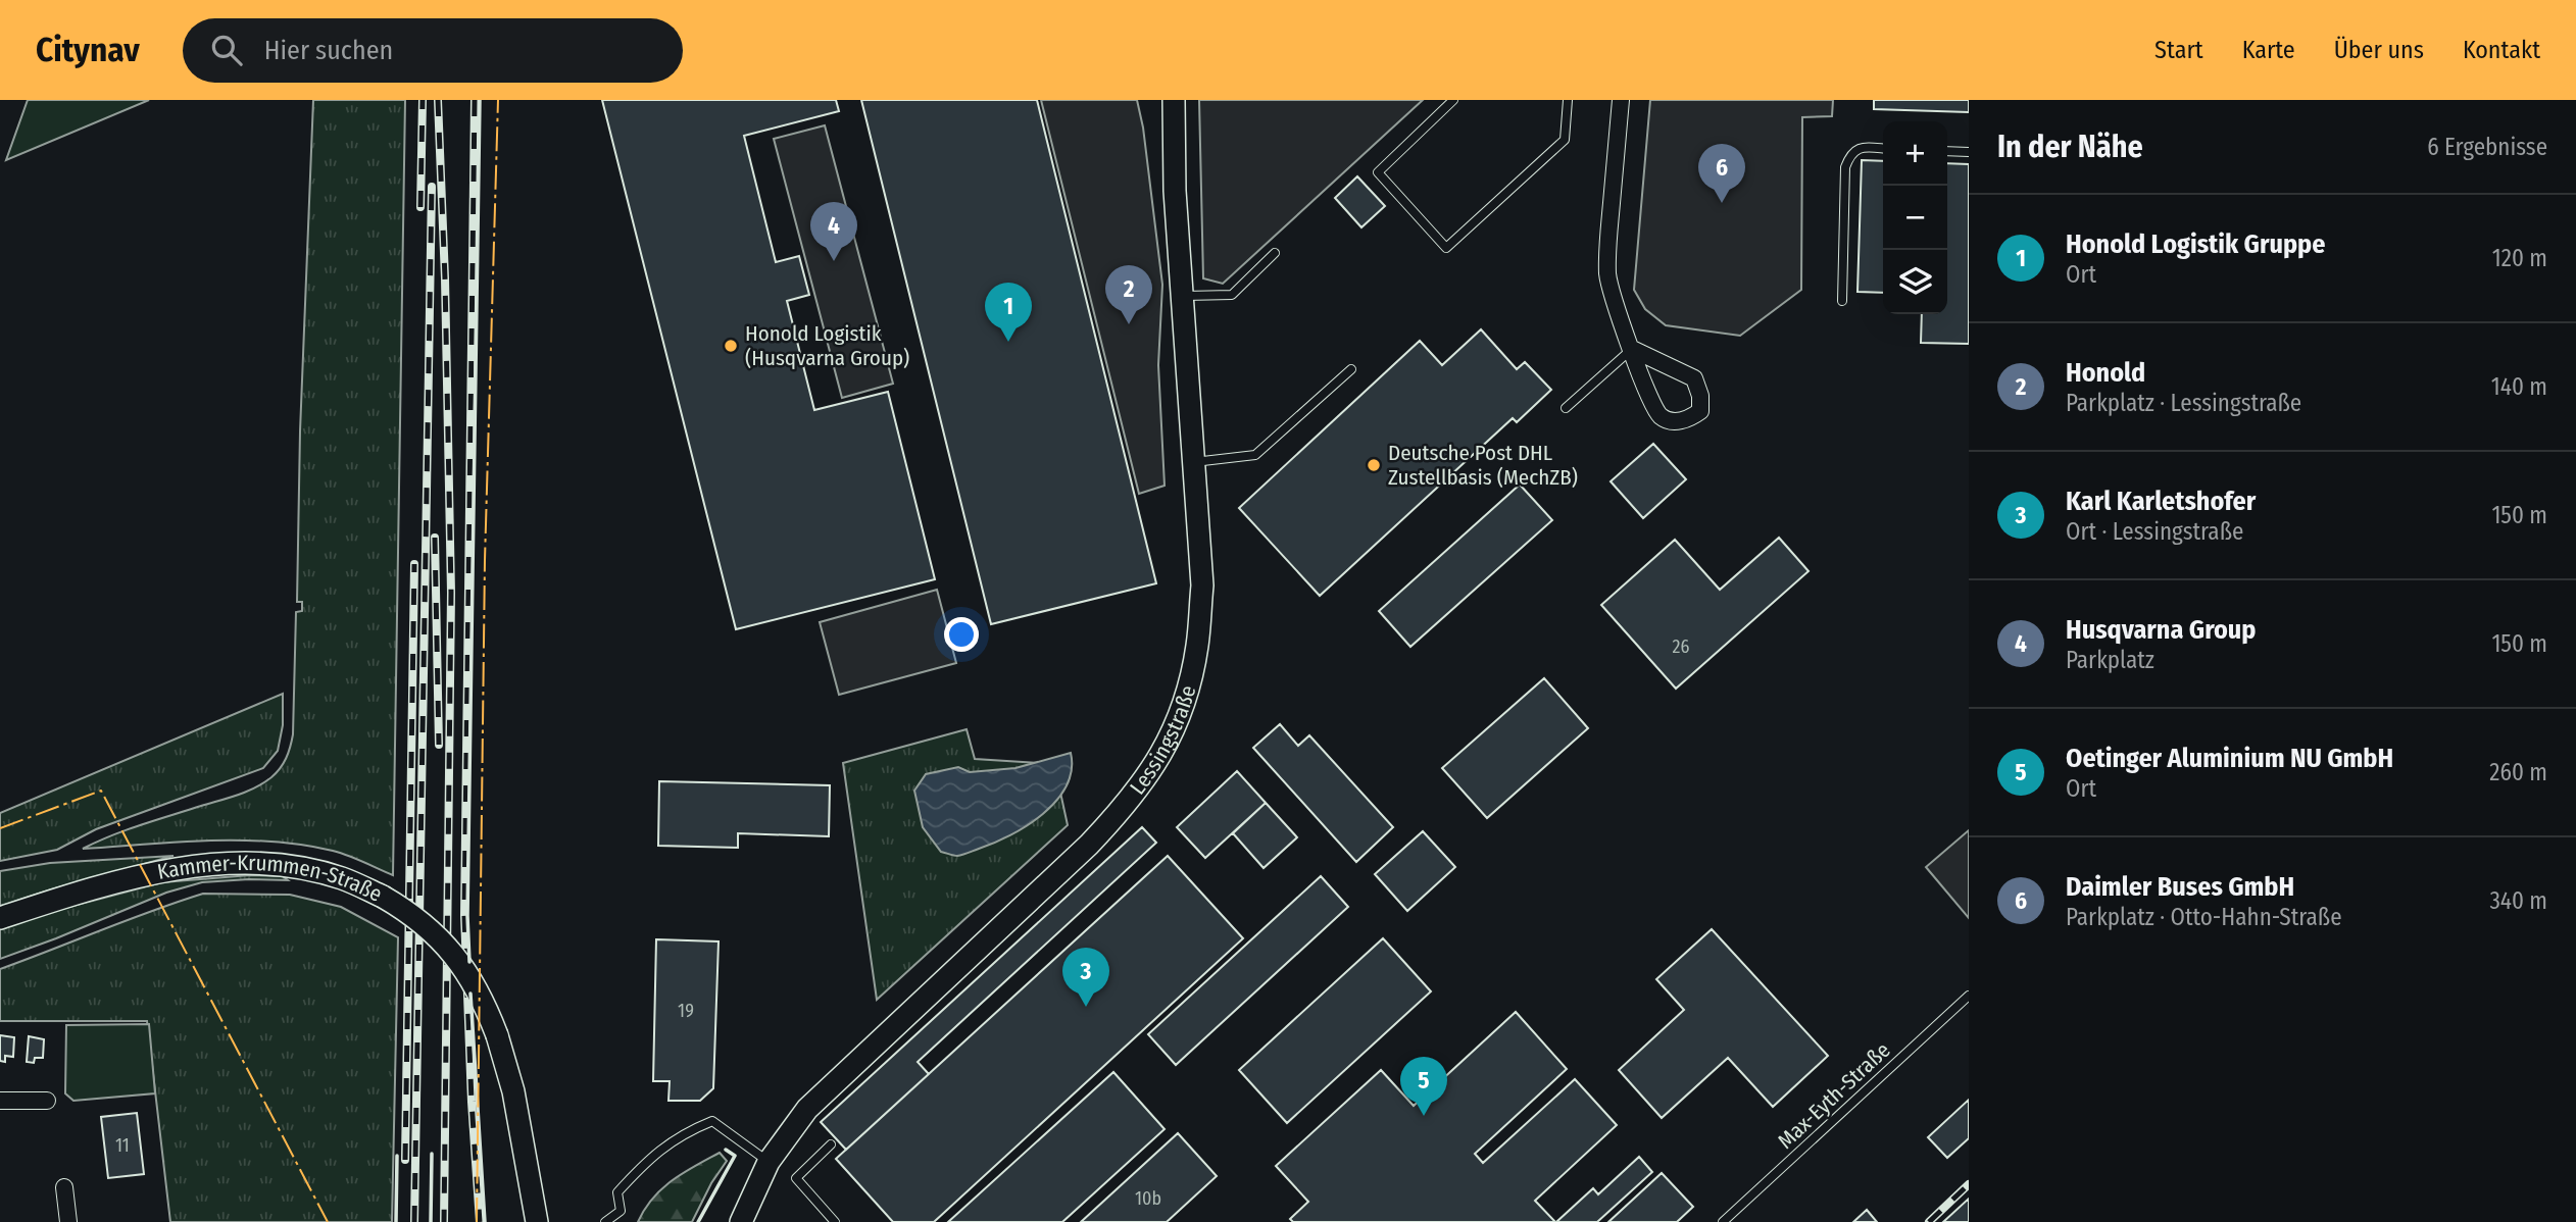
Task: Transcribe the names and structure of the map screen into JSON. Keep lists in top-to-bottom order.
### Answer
{
  "streets": {
    "street": ["Lessingstraße", "Kammer-Krummen-Straße"],
    "lane": ["Max-Eyth-Straße"]
  },
  "places": ["Honold Logistik (Husqvarna Group)", "Deutsche Post DHL Zustellbasis (MechZB)"],
  "house_numbers": [
    "26",
    "19",
    "11",
    "10b"
  ],
  "page": {
    "header": "Citynav",
    "search": "Hier suchen",
    "nav": [
      "Start",
      "Karte",
      "Über uns",
      "Kontakt"
    ],
    "heading": ["In der Nähe", "6 Ergebnisse"],
    "map_buttons": ["+", "−"],
    "pins": [
      "6",
      "4",
      "2",
      "1",
      "3",
      "5"
    ],
    "list": [
      {
        "mark": "1",
        "name": "Honold Logistik Gruppe",
        "note": "Ort",
        "value": "120 m"
      },
      {
        "mark": "2",
        "name": "Honold",
        "note": "Parkplatz · Lessingstraße",
        "value": "140 m"
      },
      {
        "mark": "3",
        "name": "Karl Karletshofer",
        "note": "Ort · Lessingstraße",
        "value": "150 m"
      },
      {
        "mark": "4",
        "name": "Husqvarna Group",
        "note": "Parkplatz",
        "value": "150 m"
      },
      {
        "mark": "5",
        "name": "Oetinger Aluminium NU GmbH",
        "note": "Ort",
        "value": "260 m"
      },
      {
        "mark": "6",
        "name": "Daimler Buses GmbH",
        "note": "Parkplatz · Otto-Hahn-Straße",
        "value": "340 m"
      }
    ]
  }
}
